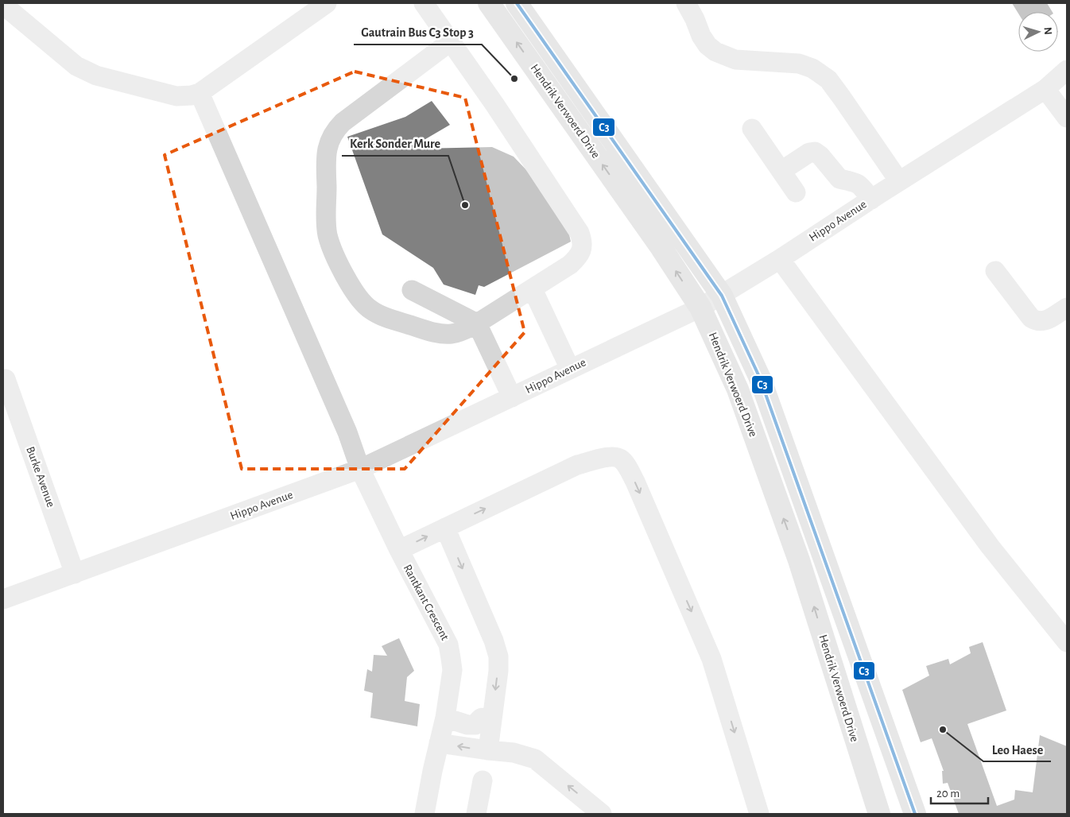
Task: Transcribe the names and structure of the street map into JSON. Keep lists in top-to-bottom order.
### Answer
{
  "streets": {
    "main road": ["Hendrik Verwoerd Drive"],
    "street": ["Hippo Avenue", "Burke Avenue", "Rantkant Crescent"]
  },
  "crossings": [
    ["Hendrik Verwoerd Drive", "Hippo Avenue"],
    ["Hippo Avenue", "Burke Avenue"],
    ["Hippo Avenue", "Rantkant Crescent"]
  ],
  "places": ["Gautrain Bus C3 Stop 3", "Kerk Sonder Mure", "Leo Haese"],
  "lines": ["transit line C3"],
  "scale_bar": "20 m",
  "north": "right"
}
